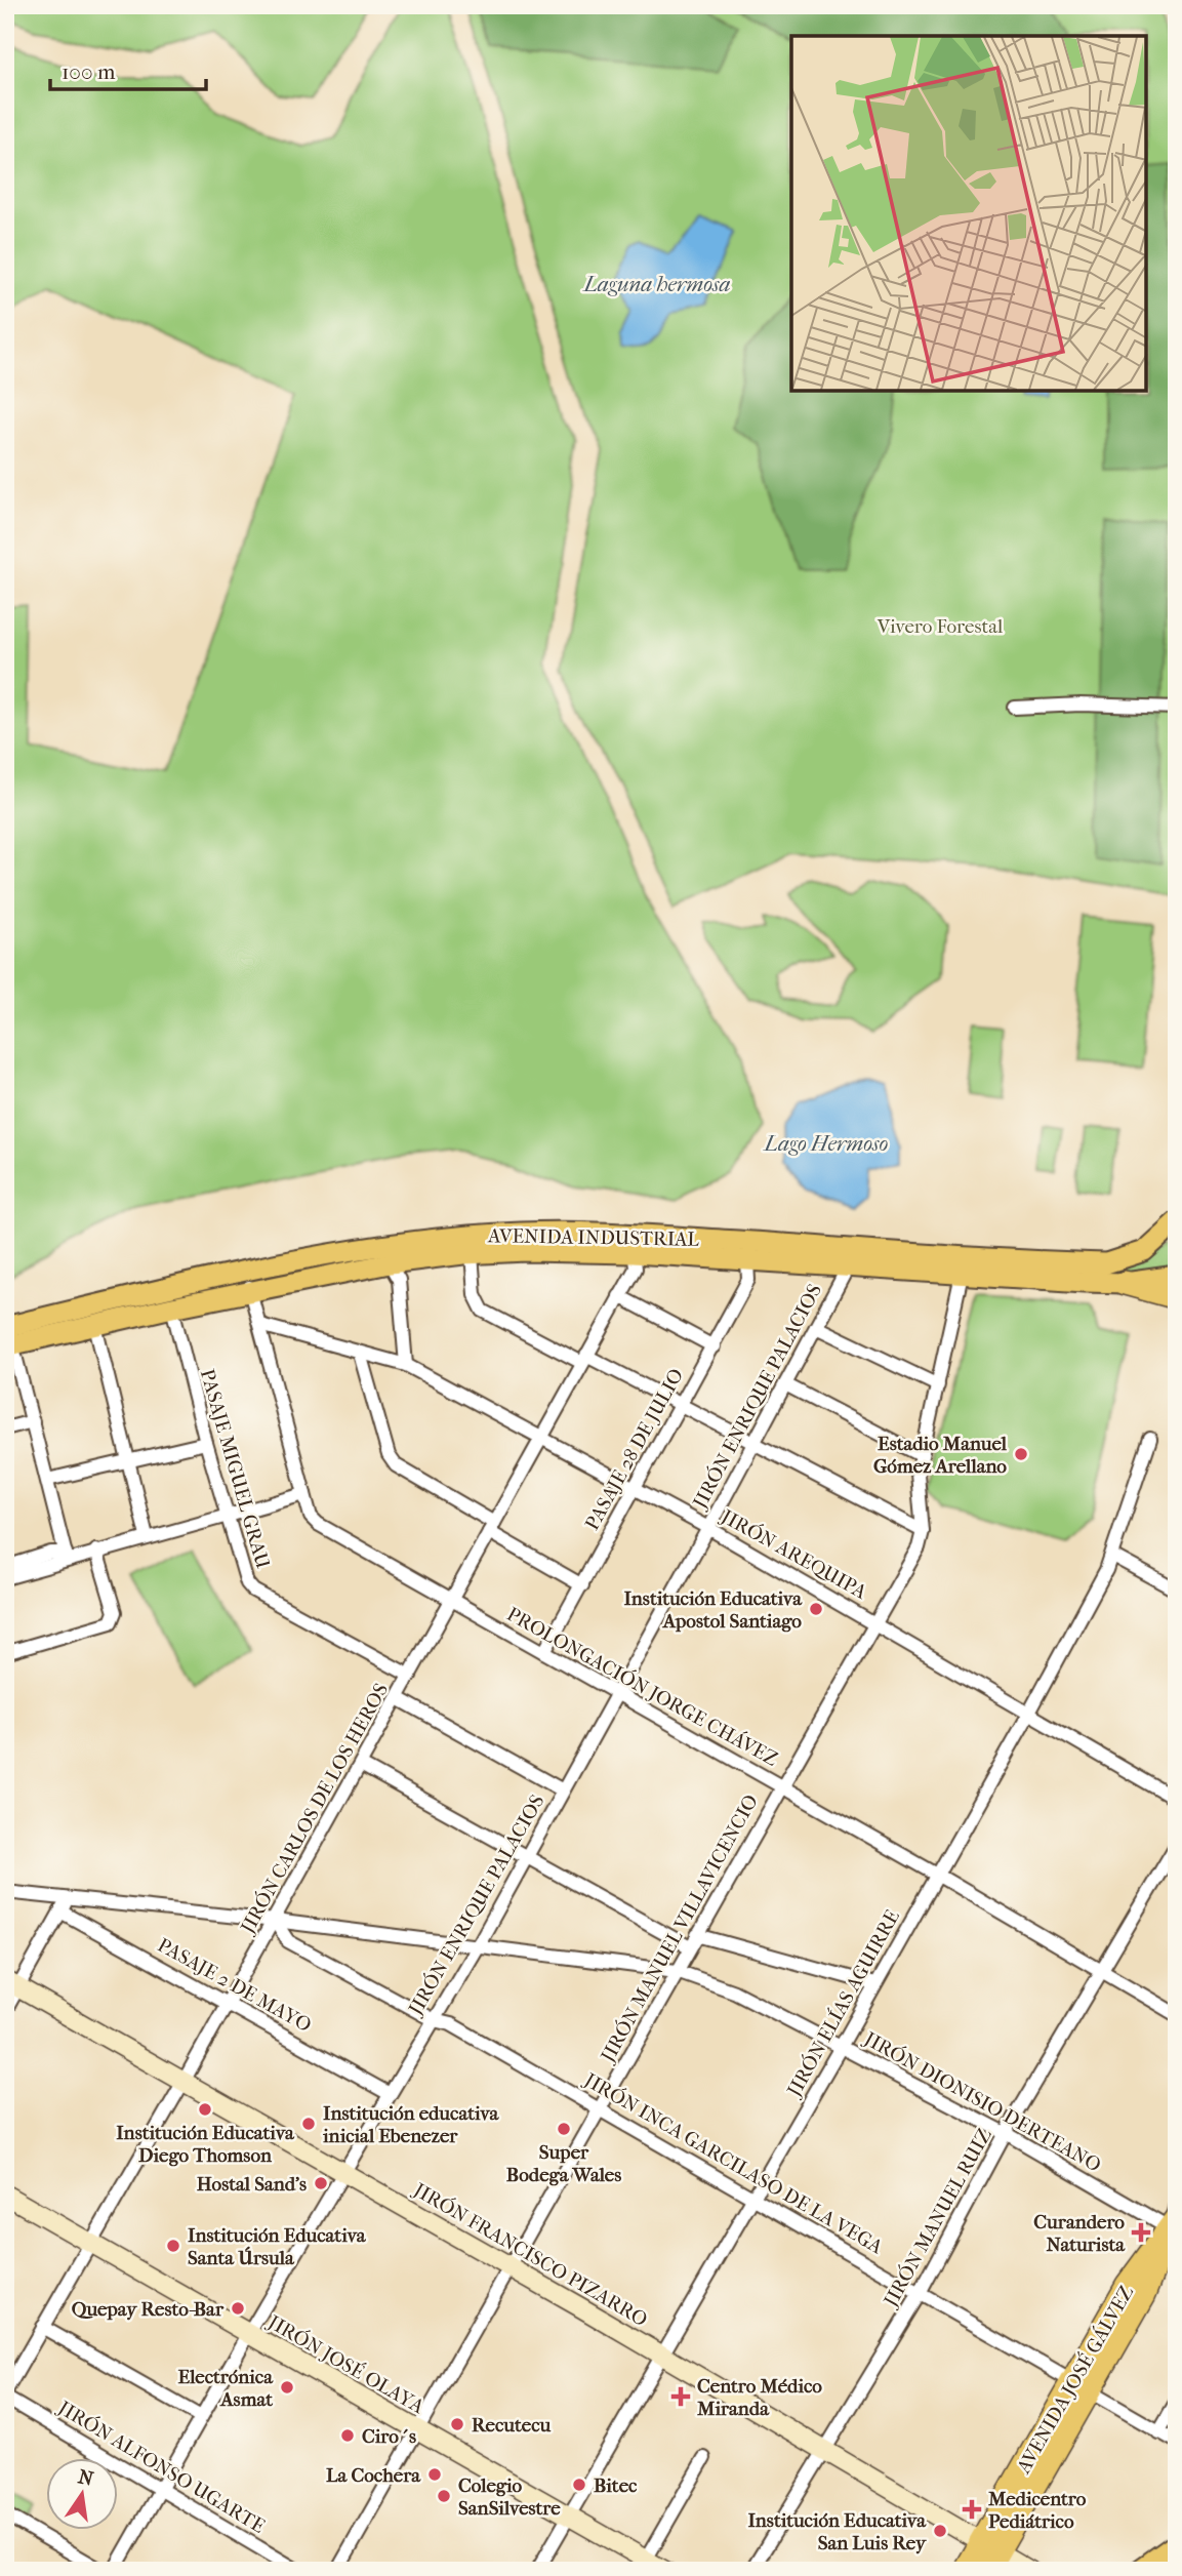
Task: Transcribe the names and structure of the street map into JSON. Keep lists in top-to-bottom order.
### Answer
{
  "streets": {
    "highway": ["AVENIDA JOSÉ GÁLVEZ"],
    "main road": ["AVENIDA INDUSTRIAL"],
    "street": [
      "JIRÓN ENRIQUE PALACIOS",
      "PASAJE 28 DE JULIO",
      "PASAJE MIGUEL GRAU",
      "JIRÓN AREQUIPA",
      "PROLONGACIÓN JORGE CHÁVEZ",
      "JIRÓN CARLOS DE LOS HEROS",
      "JIRÓN MANUEL VILLAVICENCIO",
      "PASAJE 2 DE MAYO",
      "JIRÓN ELÍAS AGUIRRE",
      "JIRÓN DIONISIO DERTEANO",
      "JIRÓN INCA GARCILASO DE LA VEGA",
      "JIRÓN MANUEL RUIZ",
      "JIRÓN FRANCISCO PIZARRO",
      "JIRÓN JOSÉ OLAYA",
      "JIRÓN ALFONSO UGARTE"
    ]
  },
  "crossings": [
    ["AVENIDA INDUSTRIAL", "JIRÓN ENRIQUE PALACIOS"],
    ["AVENIDA INDUSTRIAL", "PASAJE 28 DE JULIO"],
    ["AVENIDA INDUSTRIAL", "PASAJE MIGUEL GRAU"],
    ["AVENIDA INDUSTRIAL", "PROLONGACIÓN JORGE CHÁVEZ"],
    ["AVENIDA INDUSTRIAL", "JIRÓN CARLOS DE LOS HEROS"],
    ["JIRÓN ENRIQUE PALACIOS", "JIRÓN AREQUIPA"],
    ["JIRÓN ENRIQUE PALACIOS", "PROLONGACIÓN JORGE CHÁVEZ"],
    ["JIRÓN ENRIQUE PALACIOS", "PASAJE 2 DE MAYO"],
    ["JIRÓN ENRIQUE PALACIOS", "JIRÓN DIONISIO DERTEANO"],
    ["JIRÓN ENRIQUE PALACIOS", "JIRÓN INCA GARCILASO DE LA VEGA"],
    ["JIRÓN ENRIQUE PALACIOS", "JIRÓN FRANCISCO PIZARRO"],
    ["JIRÓN ENRIQUE PALACIOS", "JIRÓN JOSÉ OLAYA"],
    ["JIRÓN ENRIQUE PALACIOS", "JIRÓN ALFONSO UGARTE"],
    ["PASAJE 28 DE JULIO", "JIRÓN AREQUIPA"],
    ["PASAJE 28 DE JULIO", "PROLONGACIÓN JORGE CHÁVEZ"],
    ["PASAJE MIGUEL GRAU", "JIRÓN CARLOS DE LOS HEROS"],
    ["JIRÓN AREQUIPA", "PROLONGACIÓN JORGE CHÁVEZ"],
    ["JIRÓN AREQUIPA", "JIRÓN CARLOS DE LOS HEROS"],
    ["JIRÓN AREQUIPA", "JIRÓN MANUEL VILLAVICENCIO"],
    ["JIRÓN AREQUIPA", "JIRÓN ELÍAS AGUIRRE"],
    ["PROLONGACIÓN JORGE CHÁVEZ", "JIRÓN CARLOS DE LOS HEROS"],
    ["PROLONGACIÓN JORGE CHÁVEZ", "JIRÓN MANUEL VILLAVICENCIO"],
    ["PROLONGACIÓN JORGE CHÁVEZ", "JIRÓN ELÍAS AGUIRRE"],
    ["PROLONGACIÓN JORGE CHÁVEZ", "JIRÓN MANUEL RUIZ"],
    ["JIRÓN CARLOS DE LOS HEROS", "PASAJE 2 DE MAYO"],
    ["JIRÓN CARLOS DE LOS HEROS", "JIRÓN DIONISIO DERTEANO"],
    ["JIRÓN CARLOS DE LOS HEROS", "JIRÓN INCA GARCILASO DE LA VEGA"],
    ["JIRÓN CARLOS DE LOS HEROS", "JIRÓN FRANCISCO PIZARRO"],
    ["JIRÓN CARLOS DE LOS HEROS", "JIRÓN JOSÉ OLAYA"],
    ["JIRÓN CARLOS DE LOS HEROS", "JIRÓN ALFONSO UGARTE"],
    ["JIRÓN MANUEL VILLAVICENCIO", "JIRÓN DIONISIO DERTEANO"],
    ["JIRÓN MANUEL VILLAVICENCIO", "JIRÓN INCA GARCILASO DE LA VEGA"],
    ["JIRÓN MANUEL VILLAVICENCIO", "JIRÓN FRANCISCO PIZARRO"],
    ["JIRÓN MANUEL VILLAVICENCIO", "JIRÓN JOSÉ OLAYA"],
    ["JIRÓN ELÍAS AGUIRRE", "JIRÓN DIONISIO DERTEANO"],
    ["JIRÓN ELÍAS AGUIRRE", "JIRÓN INCA GARCILASO DE LA VEGA"],
    ["JIRÓN ELÍAS AGUIRRE", "JIRÓN FRANCISCO PIZARRO"],
    ["JIRÓN ELÍAS AGUIRRE", "JIRÓN JOSÉ OLAYA"],
    ["JIRÓN DIONISIO DERTEANO", "JIRÓN INCA GARCILASO DE LA VEGA"],
    ["JIRÓN DIONISIO DERTEANO", "JIRÓN MANUEL RUIZ"],
    ["JIRÓN DIONISIO DERTEANO", "AVENIDA JOSÉ GÁLVEZ"],
    ["JIRÓN INCA GARCILASO DE LA VEGA", "JIRÓN MANUEL RUIZ"],
    ["JIRÓN INCA GARCILASO DE LA VEGA", "AVENIDA JOSÉ GÁLVEZ"],
    ["JIRÓN MANUEL RUIZ", "JIRÓN FRANCISCO PIZARRO"],
    ["JIRÓN FRANCISCO PIZARRO", "AVENIDA JOSÉ GÁLVEZ"]
  ],
  "water": ["Laguna hermosa", "Lago Hermoso"],
  "parks": ["Vivero Forestal"],
  "places": {
    "other": [
      "Estadio Manuel Gómez Arellano",
      "Institución Educativa Apostol Santiago",
      "Institución Educativa Diego Thomson",
      "Institución educativa inicial Ebenezer",
      "Super Bodega Wales",
      "Hostal Sand's",
      "Institución Educativa Santa Úrsula",
      "Quepay Resto-Bar",
      "Electrónica Asmat",
      "Recutecu",
      "Ciro´s",
      "La Cochera",
      "Bitec",
      "Colegio SanSilvestre",
      "Institución Educativa San Luis Rey"
    ],
    "health": ["Curandero Naturista", "Centro Médico Miranda", "Medicentro Pediátrico"]
  },
  "scale_bar": "100 m",
  "north": "top"
}
